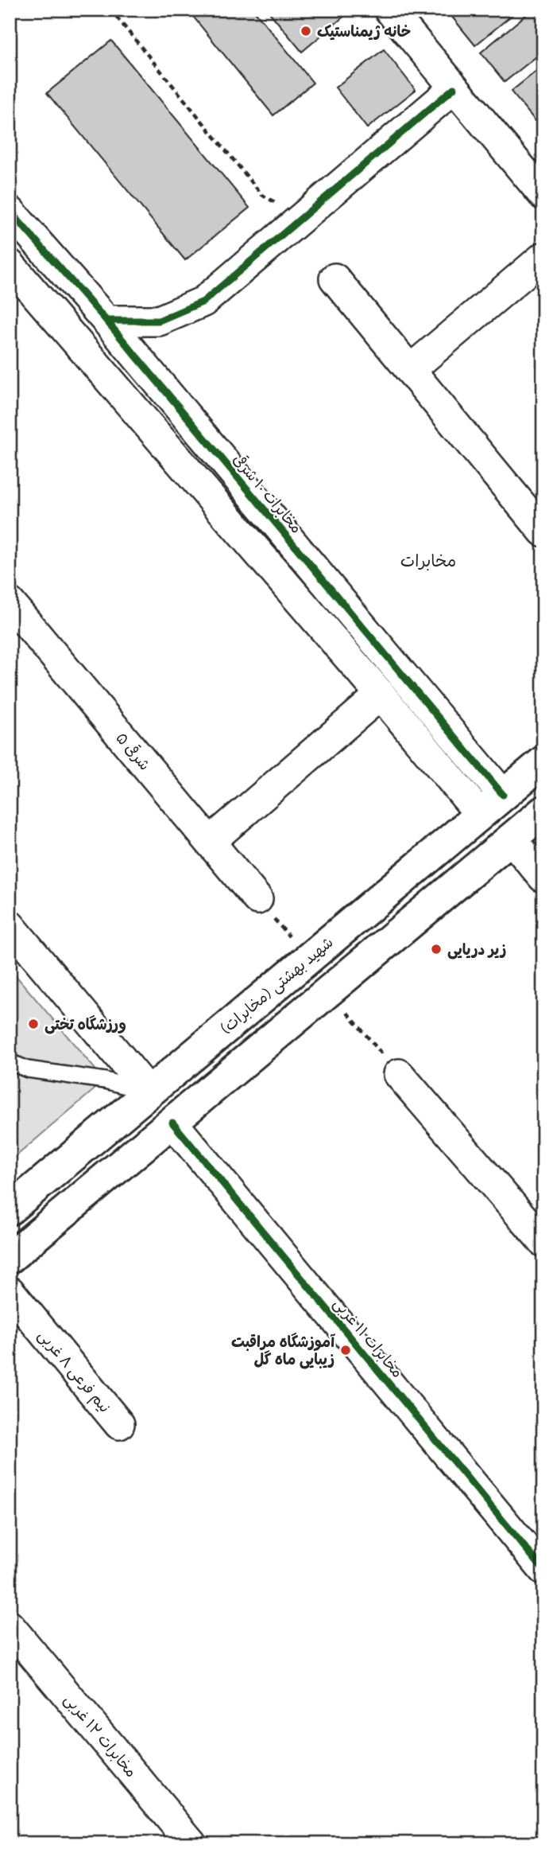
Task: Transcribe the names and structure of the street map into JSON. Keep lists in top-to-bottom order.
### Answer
{
  "streets": {
    "main road": ["شهید بهشتی (مخابرات)"],
    "street": [
      "مخابرات ۱۰ شرقی",
      "شرقی ۵",
      "مخابرات ۱۱ غربی",
      "نیم فرعی ۸ غربی",
      "مخابرات ۱۲ غربی"
    ]
  },
  "crossings": [
    ["مخابرات ۱۰ شرقی", "شهید بهشتی (مخابرات)"]
  ],
  "districts": ["مخابرات"],
  "places": [
    "خانه ژیمناستیک",
    "زیر دریایی",
    "ورزشگاه تختی",
    "آموزشگاه مراقبت زیبایی ماه گل"
  ]
}
